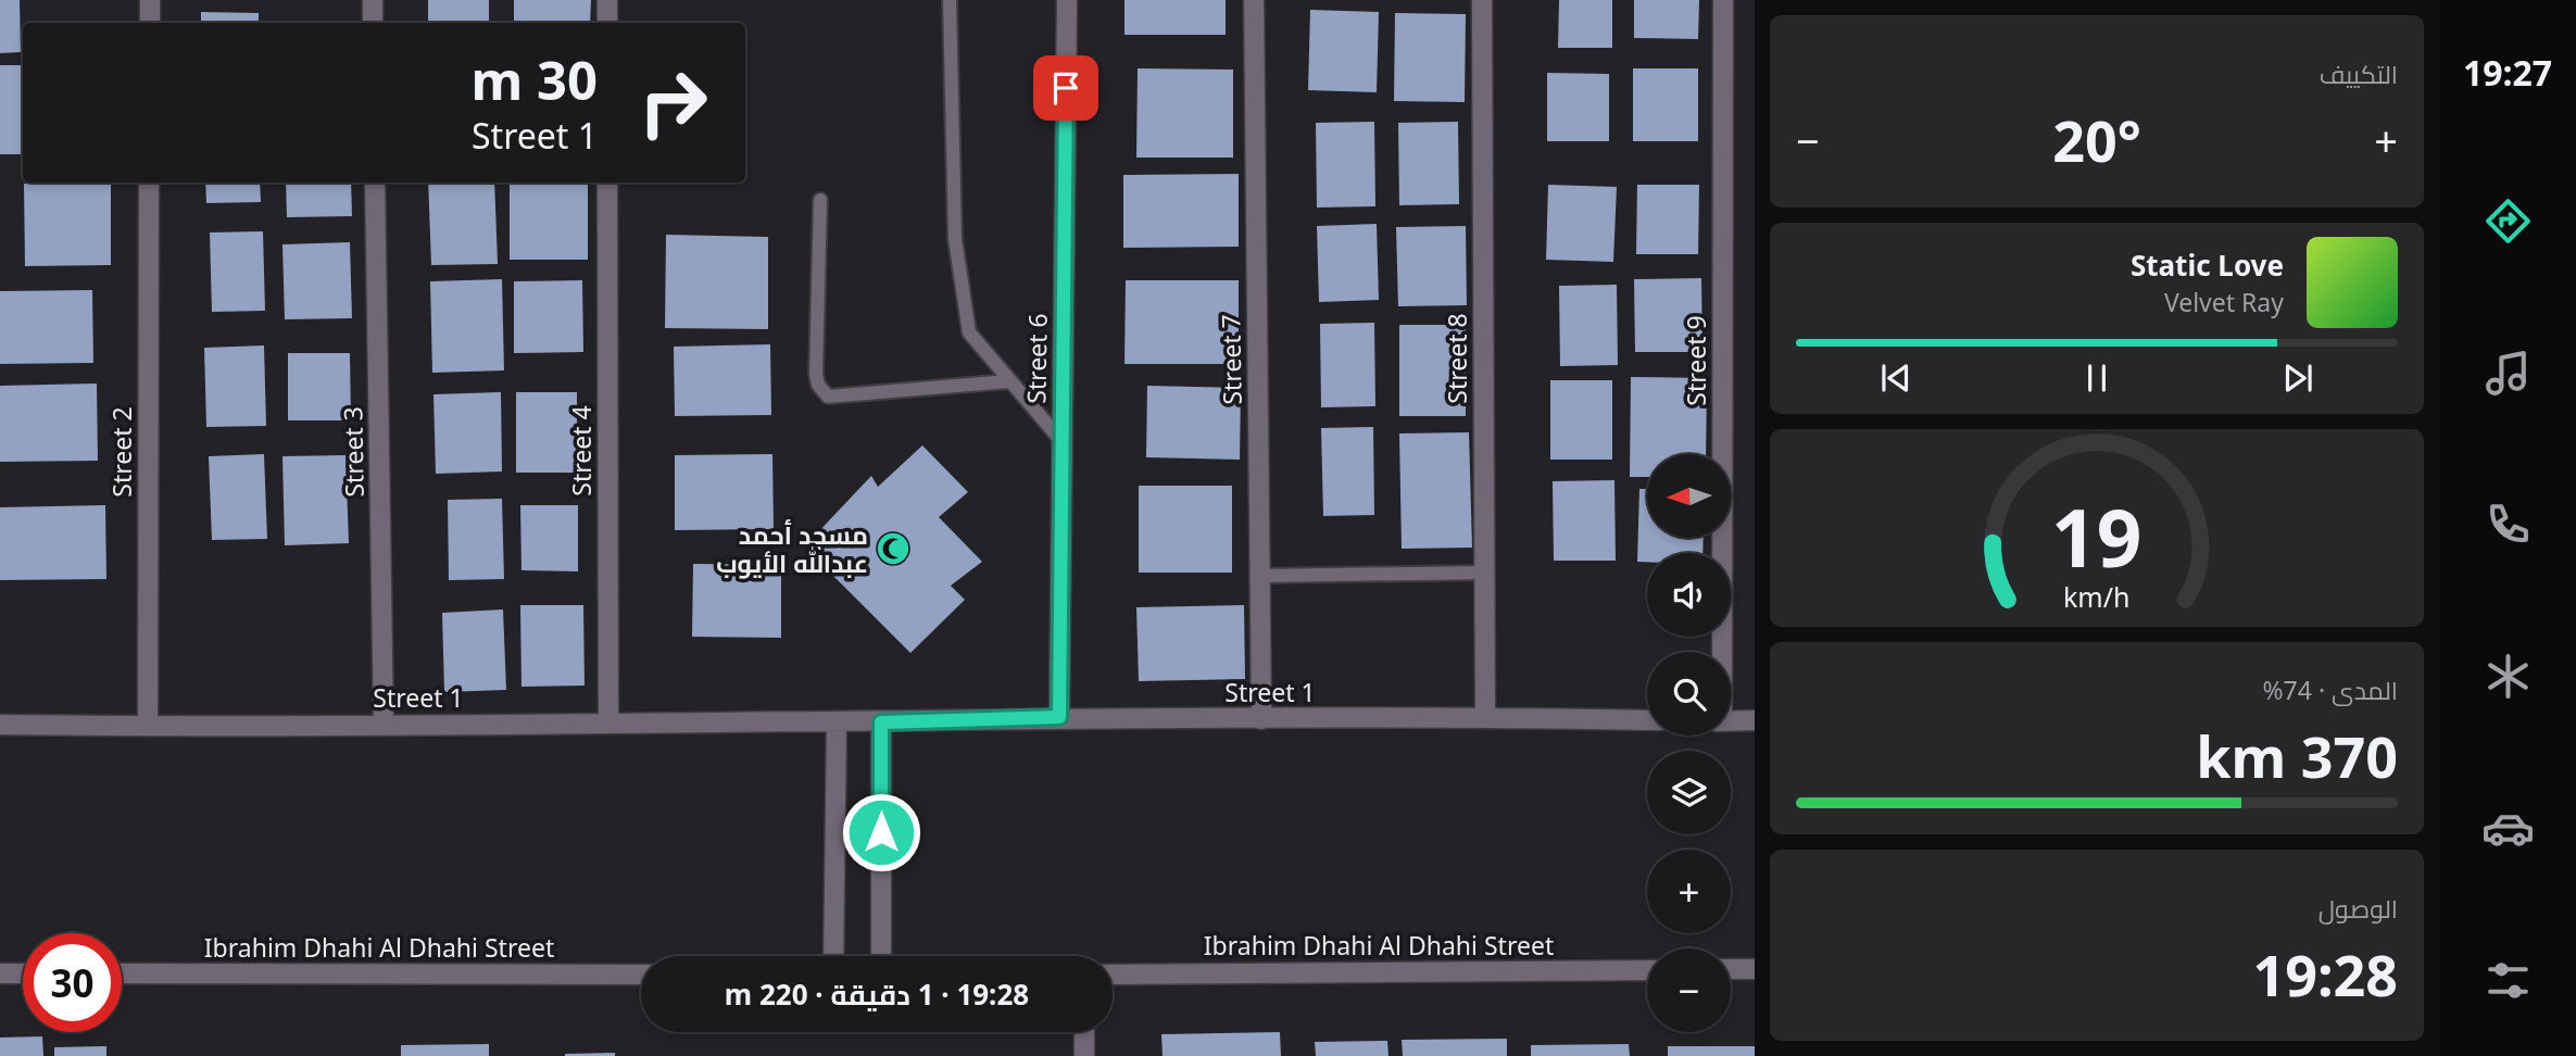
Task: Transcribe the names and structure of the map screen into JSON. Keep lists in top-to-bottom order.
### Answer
{
  "streets": {
    "street": [
      "Street 6",
      "Street 8",
      "Street 7",
      "Street 9",
      "Street 4",
      "Street 2",
      "Street 3",
      "Street 1",
      "Ibrahim Dhahi Al Dhahi Street"
    ]
  },
  "crossings": [
    ["Street 6", "Street 1"],
    ["Street 8", "Street 1"],
    ["Street 7", "Street 1"],
    ["Street 4", "Street 1"],
    ["Street 2", "Street 1"],
    ["Street 3", "Street 1"]
  ],
  "places": {
    "mosque": ["مسجد أحمد عبدالله الأيوب"]
  },
  "north": "left",
  "page": {
    "tabs": "19:27",
    "tile": [
      "التكييف",
      ["المدى · 74%", "370 km"],
      ["الوصول", "19:28"]
    ],
    "turn": ["30 m", "Street 1"],
    "heat": ["−", "20°", "+"],
    "song": ["Static Love", "Velvet Ray"],
    "map_buttons": ["+", "−"],
    "limit": "30",
    "trip": "19:28 · 1 دقيقة · 220 m",
    "gauge": ["19", "km/h"]
  }
}
